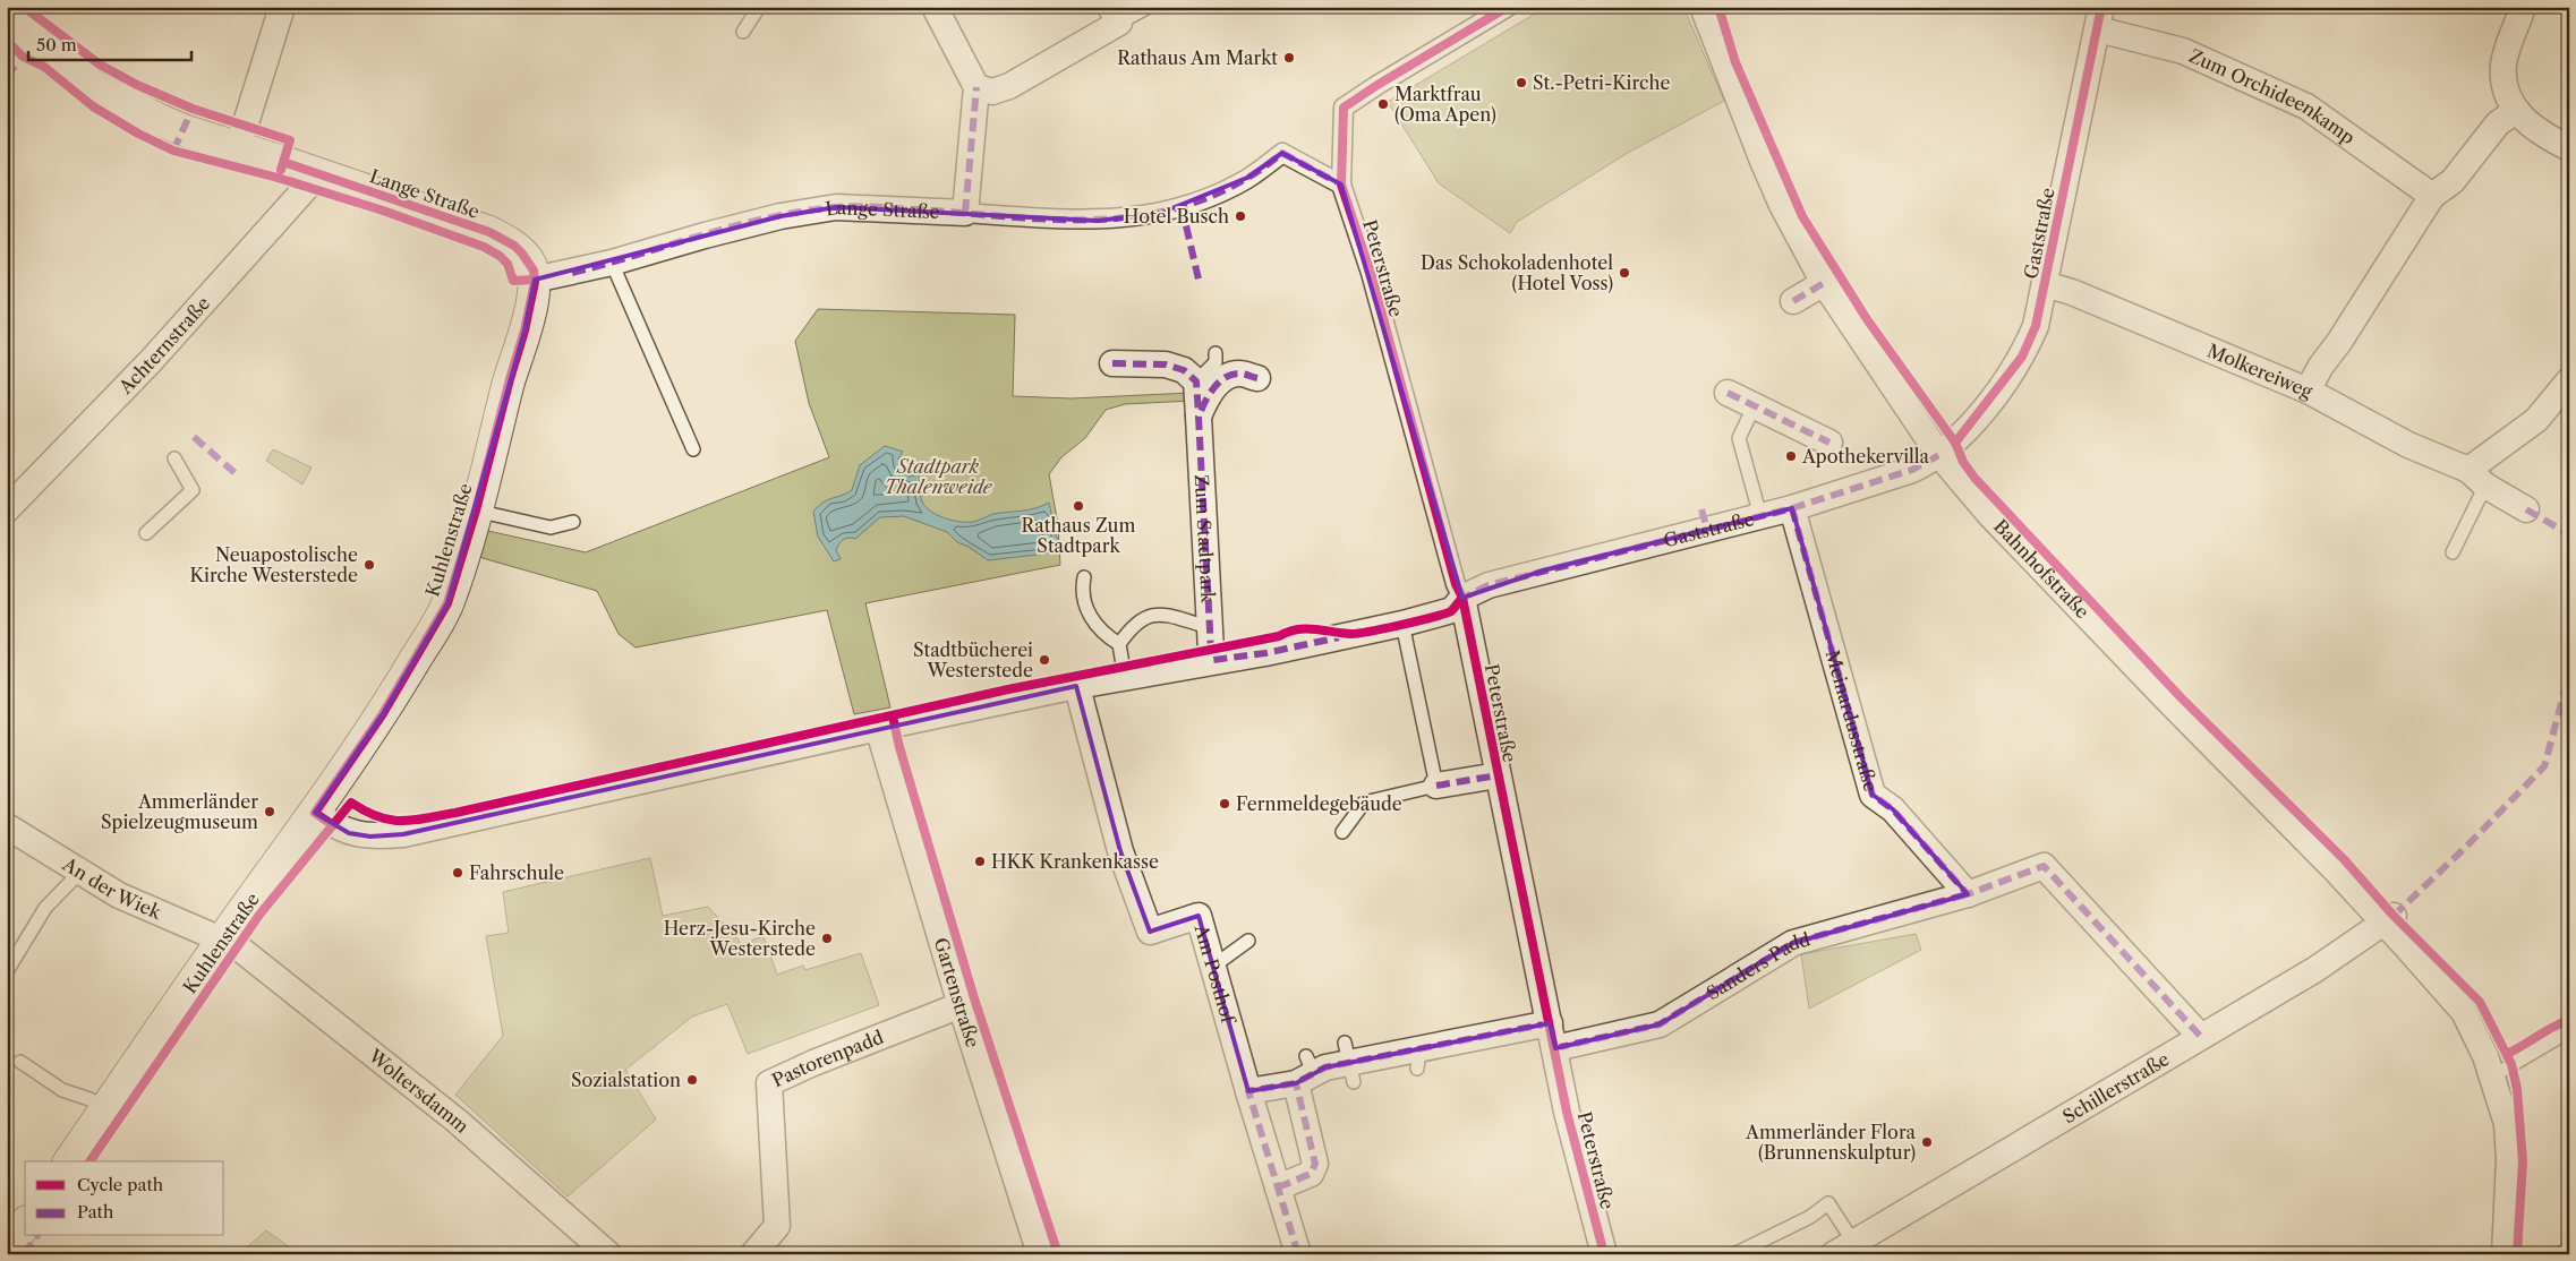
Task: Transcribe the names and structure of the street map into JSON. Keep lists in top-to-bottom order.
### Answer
{
  "streets": {
    "street": [
      "Zum Orchideenkamp",
      "Lange Straße",
      "Gaststraße",
      "Peterstraße",
      "Achternstraße",
      "Molkereiweg",
      "Zum Stadtpark",
      "Kuhlenstraße",
      "Bahnhofstraße",
      "Meinardusstraße",
      "An der Wiek",
      "Sanders Padd",
      "Am Posthof",
      "Gartenstraße",
      "Pastorenpadd",
      "Schillerstraße",
      "Woltersdamm"
    ]
  },
  "crossings": [
    ["Zum Orchideenkamp", "Gaststraße"],
    ["Lange Straße", "Peterstraße"],
    ["Lange Straße", "Achternstraße"],
    ["Lange Straße", "Kuhlenstraße"],
    ["Gaststraße", "Peterstraße"],
    ["Gaststraße", "Molkereiweg"],
    ["Gaststraße", "Zum Stadtpark"],
    ["Gaststraße", "Kuhlenstraße"],
    ["Gaststraße", "Bahnhofstraße"],
    ["Gaststraße", "Meinardusstraße"],
    ["Gaststraße", "Am Posthof"],
    ["Gaststraße", "Gartenstraße"],
    ["Peterstraße", "Sanders Padd"],
    ["Kuhlenstraße", "An der Wiek"],
    ["Kuhlenstraße", "Woltersdamm"],
    ["Bahnhofstraße", "Schillerstraße"],
    ["Meinardusstraße", "Sanders Padd"],
    ["An der Wiek", "Woltersdamm"],
    ["Gartenstraße", "Pastorenpadd"]
  ],
  "parks": ["Stadtpark Thalenweide"],
  "places": [
    "Rathaus Am Markt",
    "St.-Petri-Kirche",
    "Marktfrau (Oma Apen)",
    "Hotel Busch",
    "Das Schokoladenhotel (Hotel Voss)",
    "Apothekervilla",
    "Rathaus Zum Stadtpark",
    "Neuapostolische Kirche Westerstede",
    "Stadtbücherei Westerstede",
    "Fernmeldegebäude",
    "Ammerländer Spielzeugmuseum",
    "HKK Krankenkasse",
    "Fahrschule",
    "Herz-Jesu-Kirche Westerstede",
    "Sozialstation",
    "Ammerländer Flora (Brunnenskulptur)"
  ],
  "legend": ["Cycle path", "Path"],
  "scale_bar": "50 m"
}
